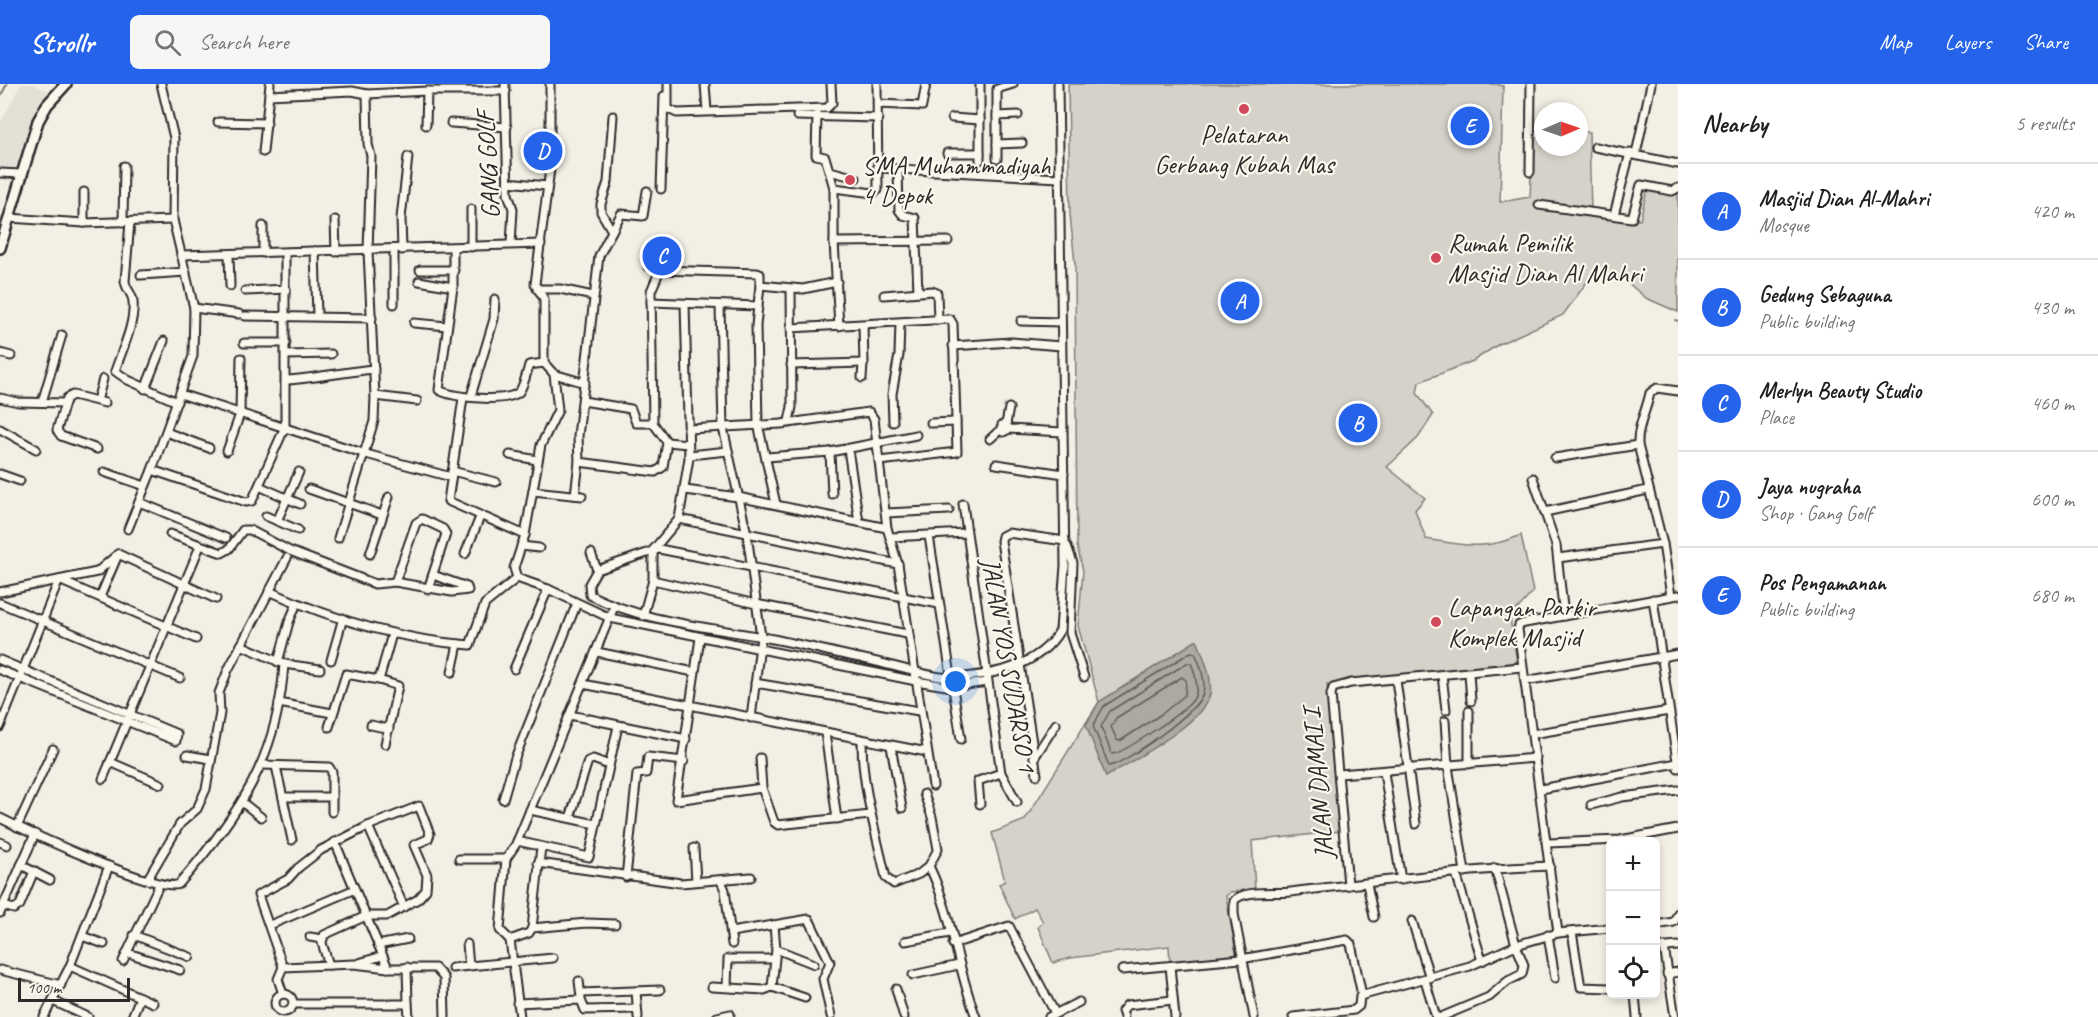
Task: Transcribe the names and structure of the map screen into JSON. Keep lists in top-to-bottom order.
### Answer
{
  "streets": {
    "street": ["GANG GOLF", "JALAN YOS SUDARSO 1", "JALAN DAMAI I"]
  },
  "places": [
    "Pelataran Gerbang Kubah Mas",
    "SMA Muhammadiyah 4 Depok",
    "Rumah Pemilik Masjid Dian Al Mahri",
    "Lapangan Parkir Komplek Masjid"
  ],
  "scale_bar": "100 m",
  "north": "right",
  "page": {
    "header": "Strollr",
    "search": "Search here",
    "nav": ["Map", "Layers", "Share"],
    "heading": ["Nearby", "5 results"],
    "pins": [
      "E",
      "D",
      "C",
      "A",
      "B"
    ],
    "list": [
      {
        "mark": "A",
        "name": "Masjid Dian Al-Mahri",
        "note": "Mosque",
        "value": "420 m"
      },
      {
        "mark": "B",
        "name": "Gedung Sebaguna",
        "note": "Public building",
        "value": "430 m"
      },
      {
        "mark": "C",
        "name": "Merlyn Beauty Studio",
        "note": "Place",
        "value": "460 m"
      },
      {
        "mark": "D",
        "name": "Jaya nugraha",
        "note": "Shop · Gang Golf",
        "value": "600 m"
      },
      {
        "mark": "E",
        "name": "Pos Pengamanan",
        "note": "Public building",
        "value": "680 m"
      }
    ],
    "map_buttons": ["+", "−"],
    "scale": "100 m"
  }
}
